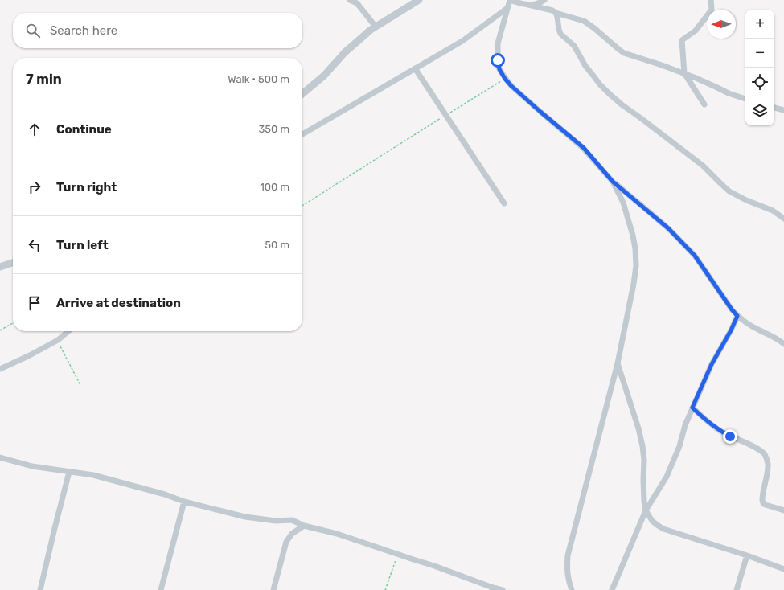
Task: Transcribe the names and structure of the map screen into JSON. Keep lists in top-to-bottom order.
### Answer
{
  "north": "left",
  "page": {
    "map_buttons": ["+", "−"],
    "search": "Search here",
    "heading": ["7 min", "Walk · 500 m"],
    "list": [
      ["Continue", "350 m"],
      ["Turn right", "100 m"],
      ["Turn left", "50 m"],
      "Arrive at destination"
    ]
  }
}
